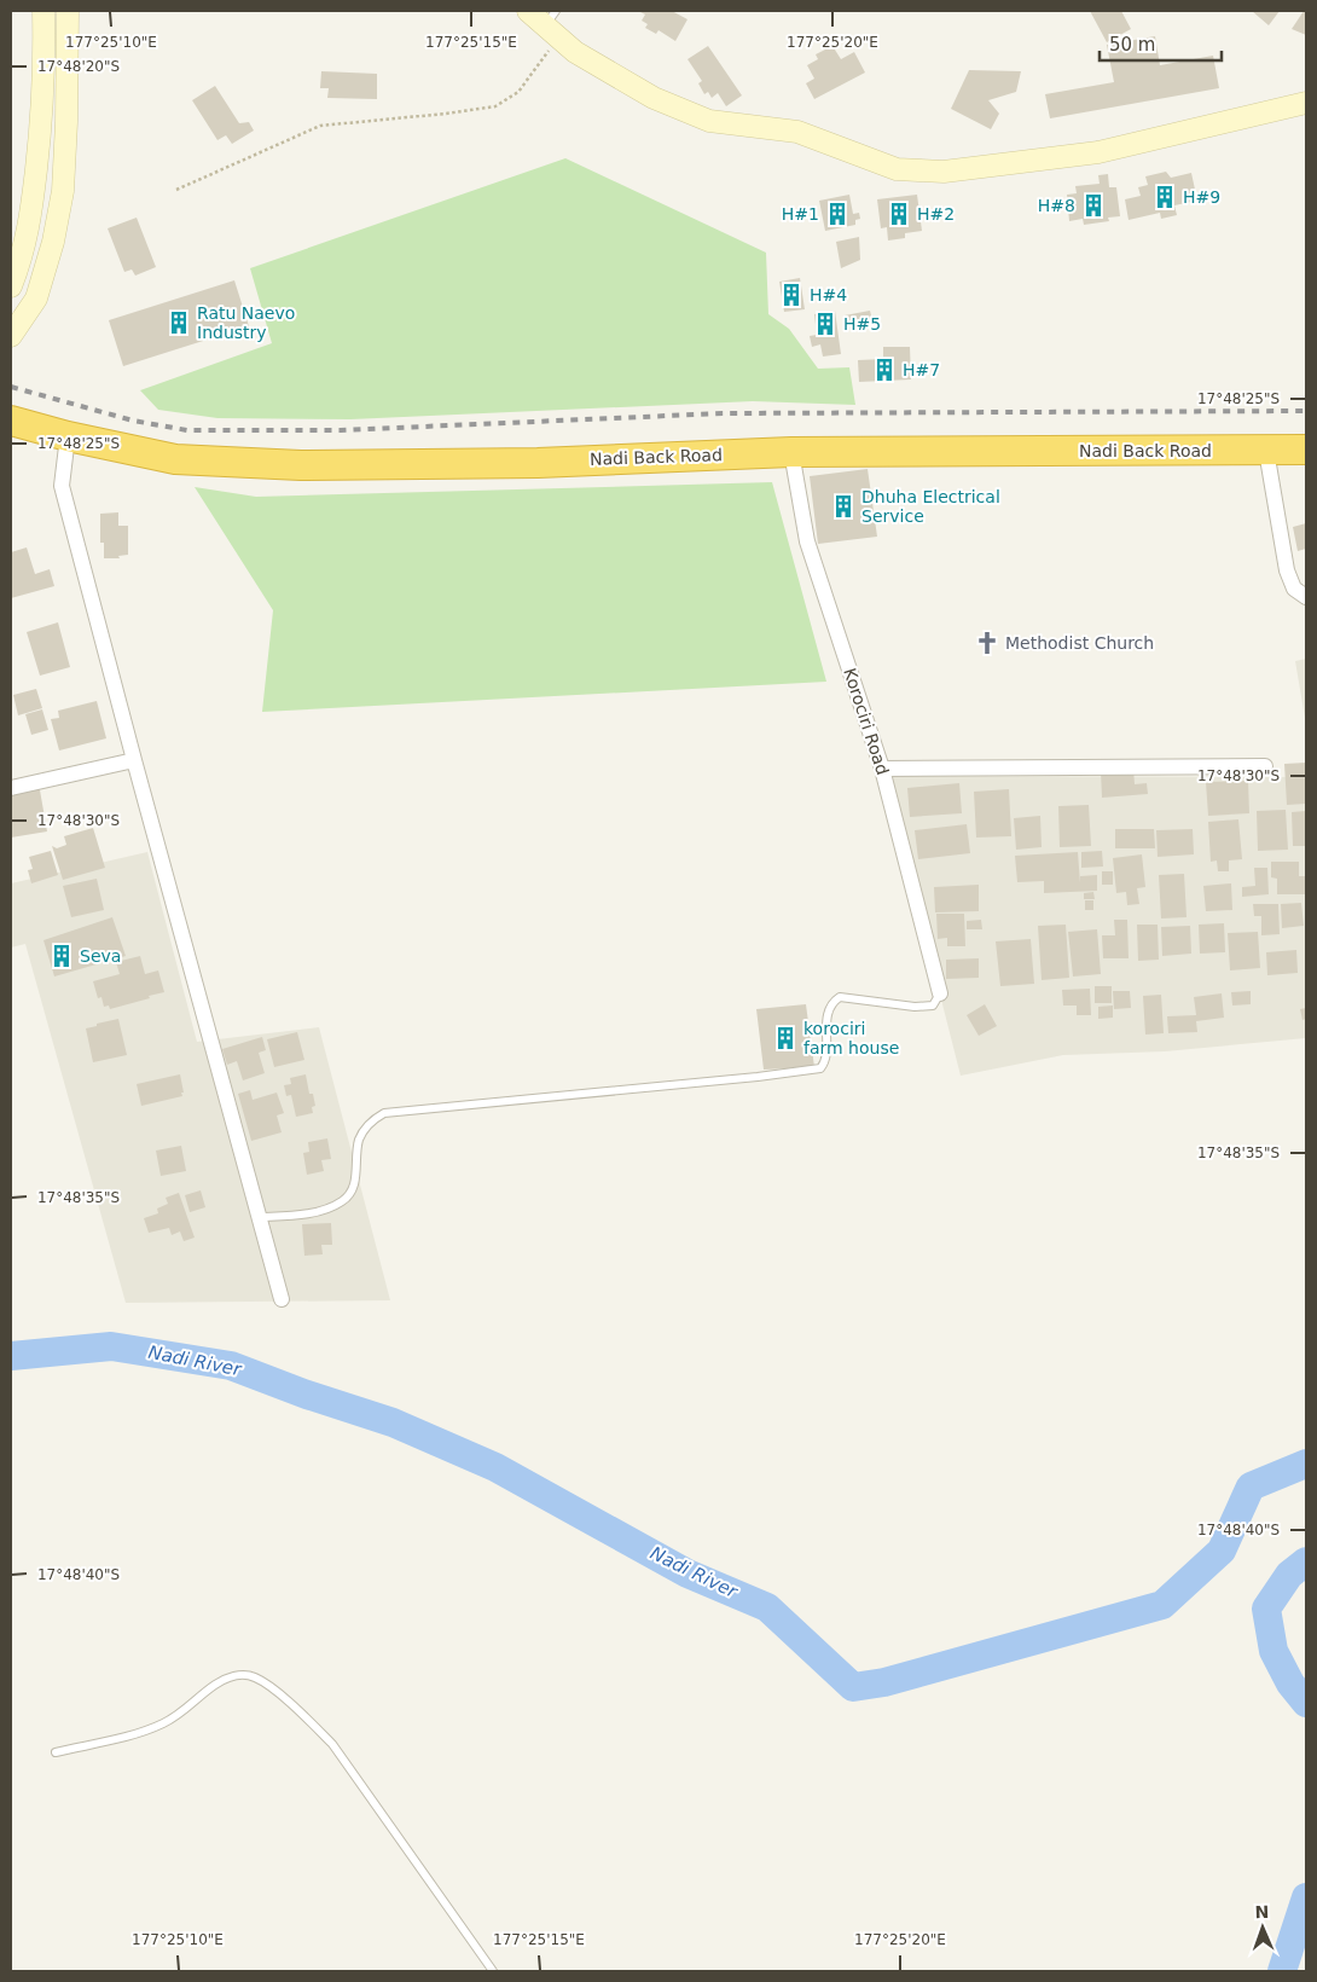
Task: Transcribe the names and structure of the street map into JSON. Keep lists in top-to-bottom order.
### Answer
{
  "streets": {
    "highway": ["Nadi Back Road"],
    "street": ["Korociri Road"]
  },
  "crossings": [
    ["Nadi Back Road", "Korociri Road"]
  ],
  "water": ["Nadi River"],
  "places": {
    "building": [
      "H#9",
      "H#8",
      "H#1",
      "H#2",
      "H#4",
      "Ratu Naevo Industry",
      "H#5",
      "H#7",
      "Dhuha Electrical Service",
      "Seva",
      "korociri farm house"
    ],
    "church": ["Methodist Church"]
  },
  "scale_bar": "50 m",
  "north": "top",
  "coordinates": [
    "177°25'10\"E",
    "177°25'15\"E",
    "177°25'20\"E",
    "17°48'20\"S",
    "17°48'25\"S",
    "17°48'30\"S",
    "17°48'35\"S",
    "17°48'40\"S"
  ]
}
